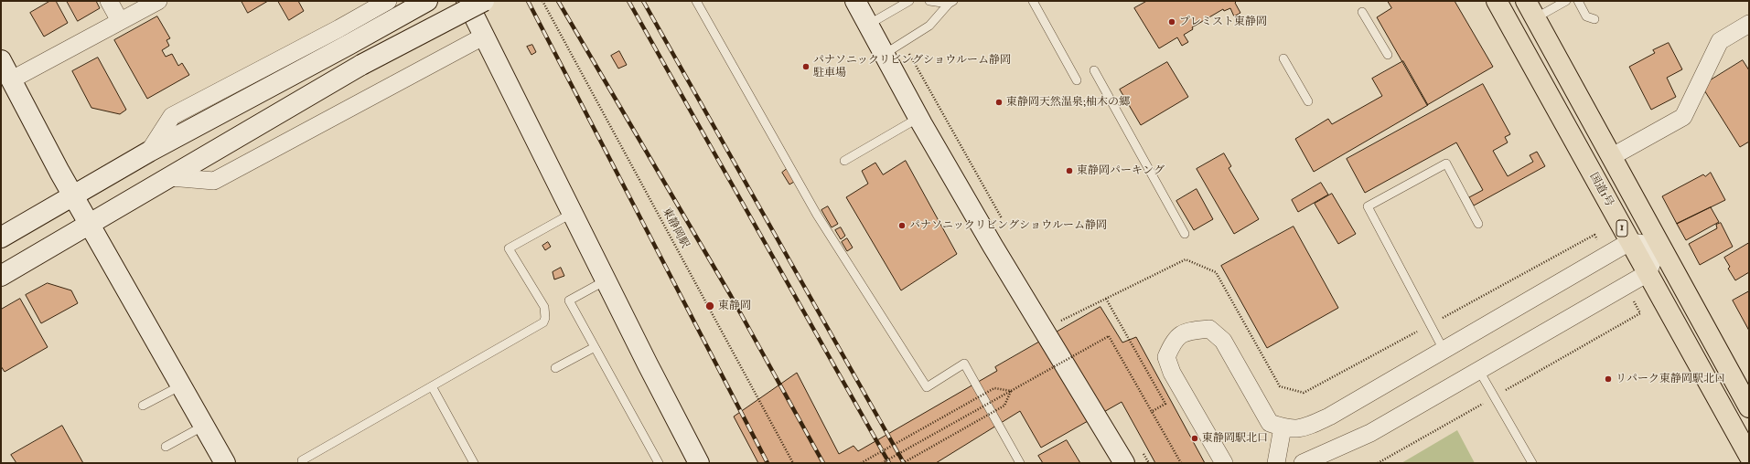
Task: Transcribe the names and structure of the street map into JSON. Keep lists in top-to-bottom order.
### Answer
{
  "streets": {
    "highway": ["国道1号", "1"],
    "path": ["東静岡駅"]
  },
  "places": [
    "プレミスト東静岡",
    "パナソニックリビングショウルーム静岡 駐車場",
    "東静岡天然温泉;柚木の郷",
    "東静岡パーキング",
    "パナソニックリビングショウルーム静岡",
    "東静岡",
    "リパーク東静岡駅北口",
    "東静岡駅北口"
  ]
}
